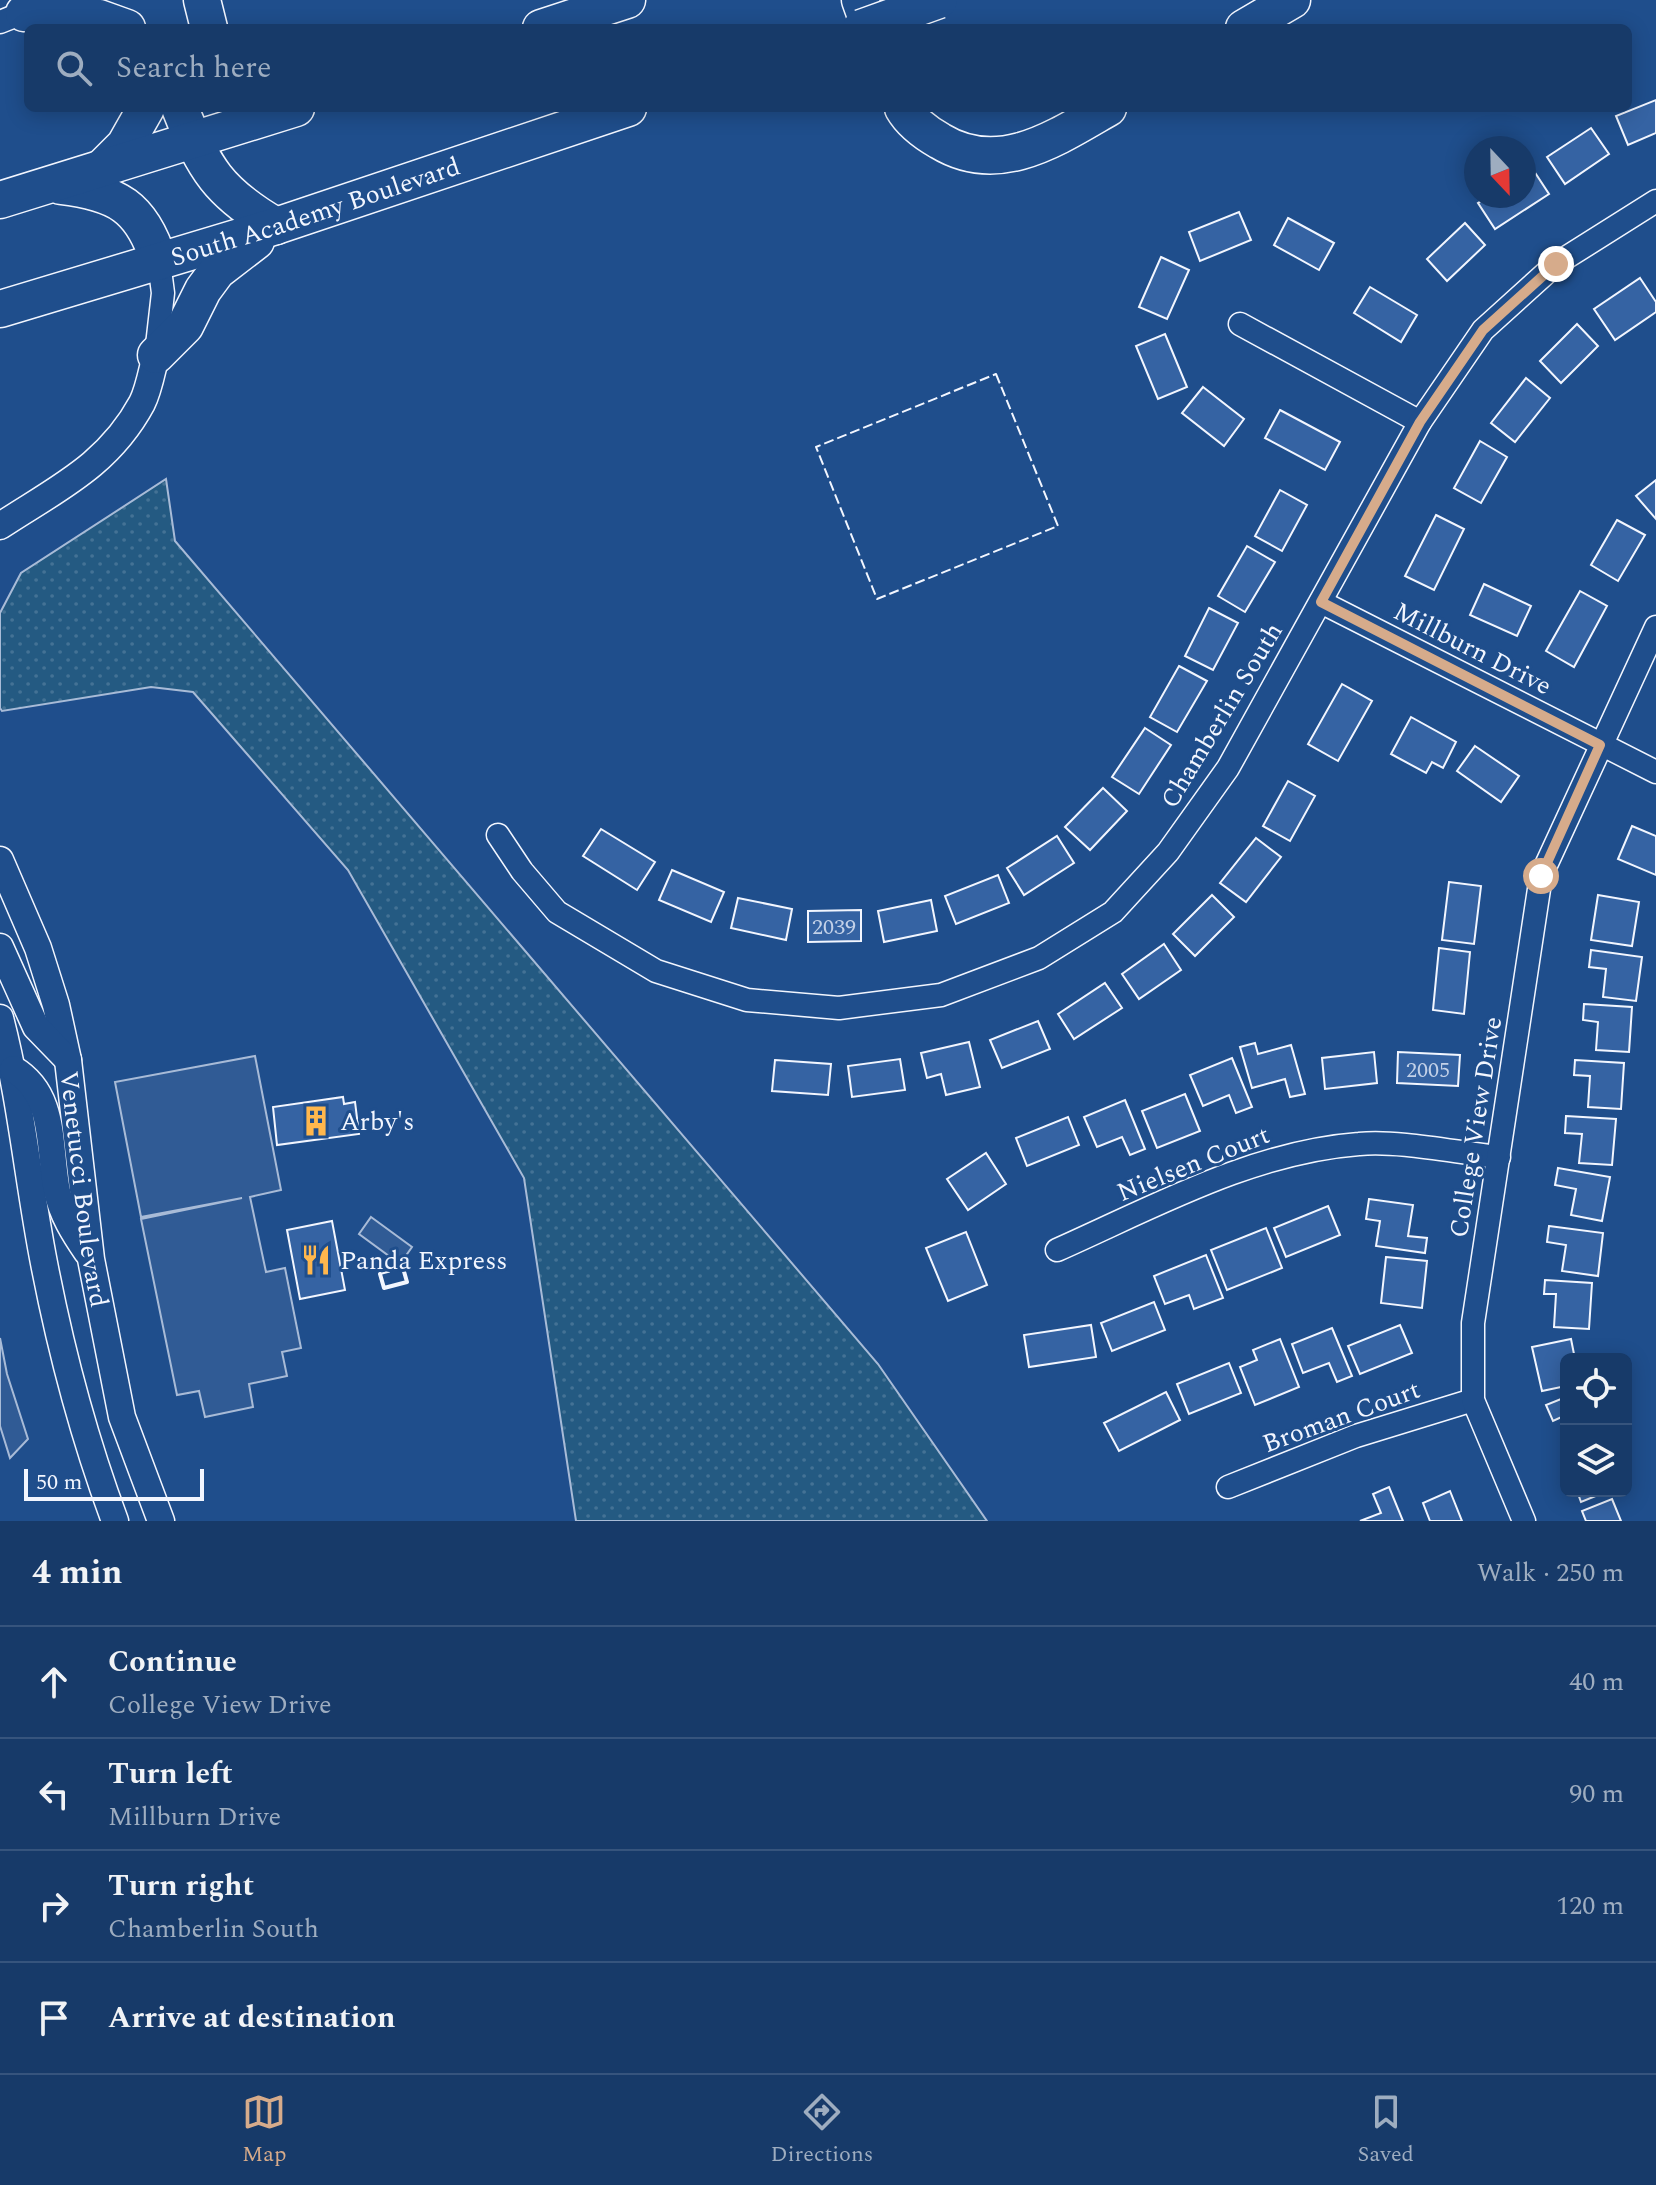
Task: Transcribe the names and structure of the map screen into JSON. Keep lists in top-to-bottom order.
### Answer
{
  "streets": {
    "highway": ["South Academy Boulevard"],
    "street": [
      "Millburn Drive",
      "Chamberlin South",
      "College View Drive",
      "Nielsen Court",
      "Venetucci Boulevard",
      "Broman Court"
    ]
  },
  "crossings": [
    ["Millburn Drive", "Chamberlin South"],
    ["Millburn Drive", "College View Drive"],
    ["College View Drive", "Nielsen Court"],
    ["College View Drive", "Broman Court"]
  ],
  "places": {
    "building": ["Arby's"],
    "restaurant": ["Panda Express"]
  },
  "house_numbers": ["2039", "2005"],
  "scale_bar": "50 m",
  "north": "bottom",
  "page": {
    "search": "Search here",
    "scale": "50 m",
    "heading": ["4 min", "Walk · 250 m"],
    "list": [
      ["Continue", "College View Drive", "40 m"],
      ["Turn left", "Millburn Drive", "90 m"],
      ["Turn right", "Chamberlin South", "120 m"],
      "Arrive at destination"
    ],
    "nav": ["Map", "Directions", "Saved"]
  }
}
